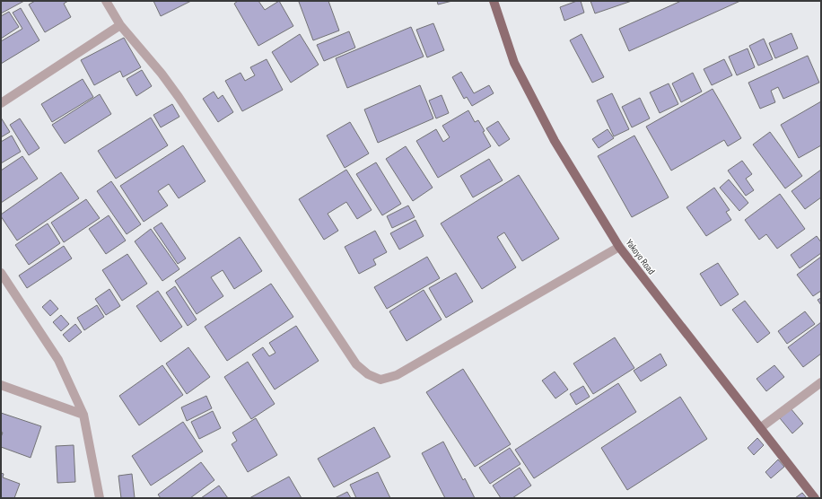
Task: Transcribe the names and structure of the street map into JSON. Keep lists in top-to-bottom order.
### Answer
{
  "streets": {
    "main road": ["Yakoyo Road"]
  }
}
